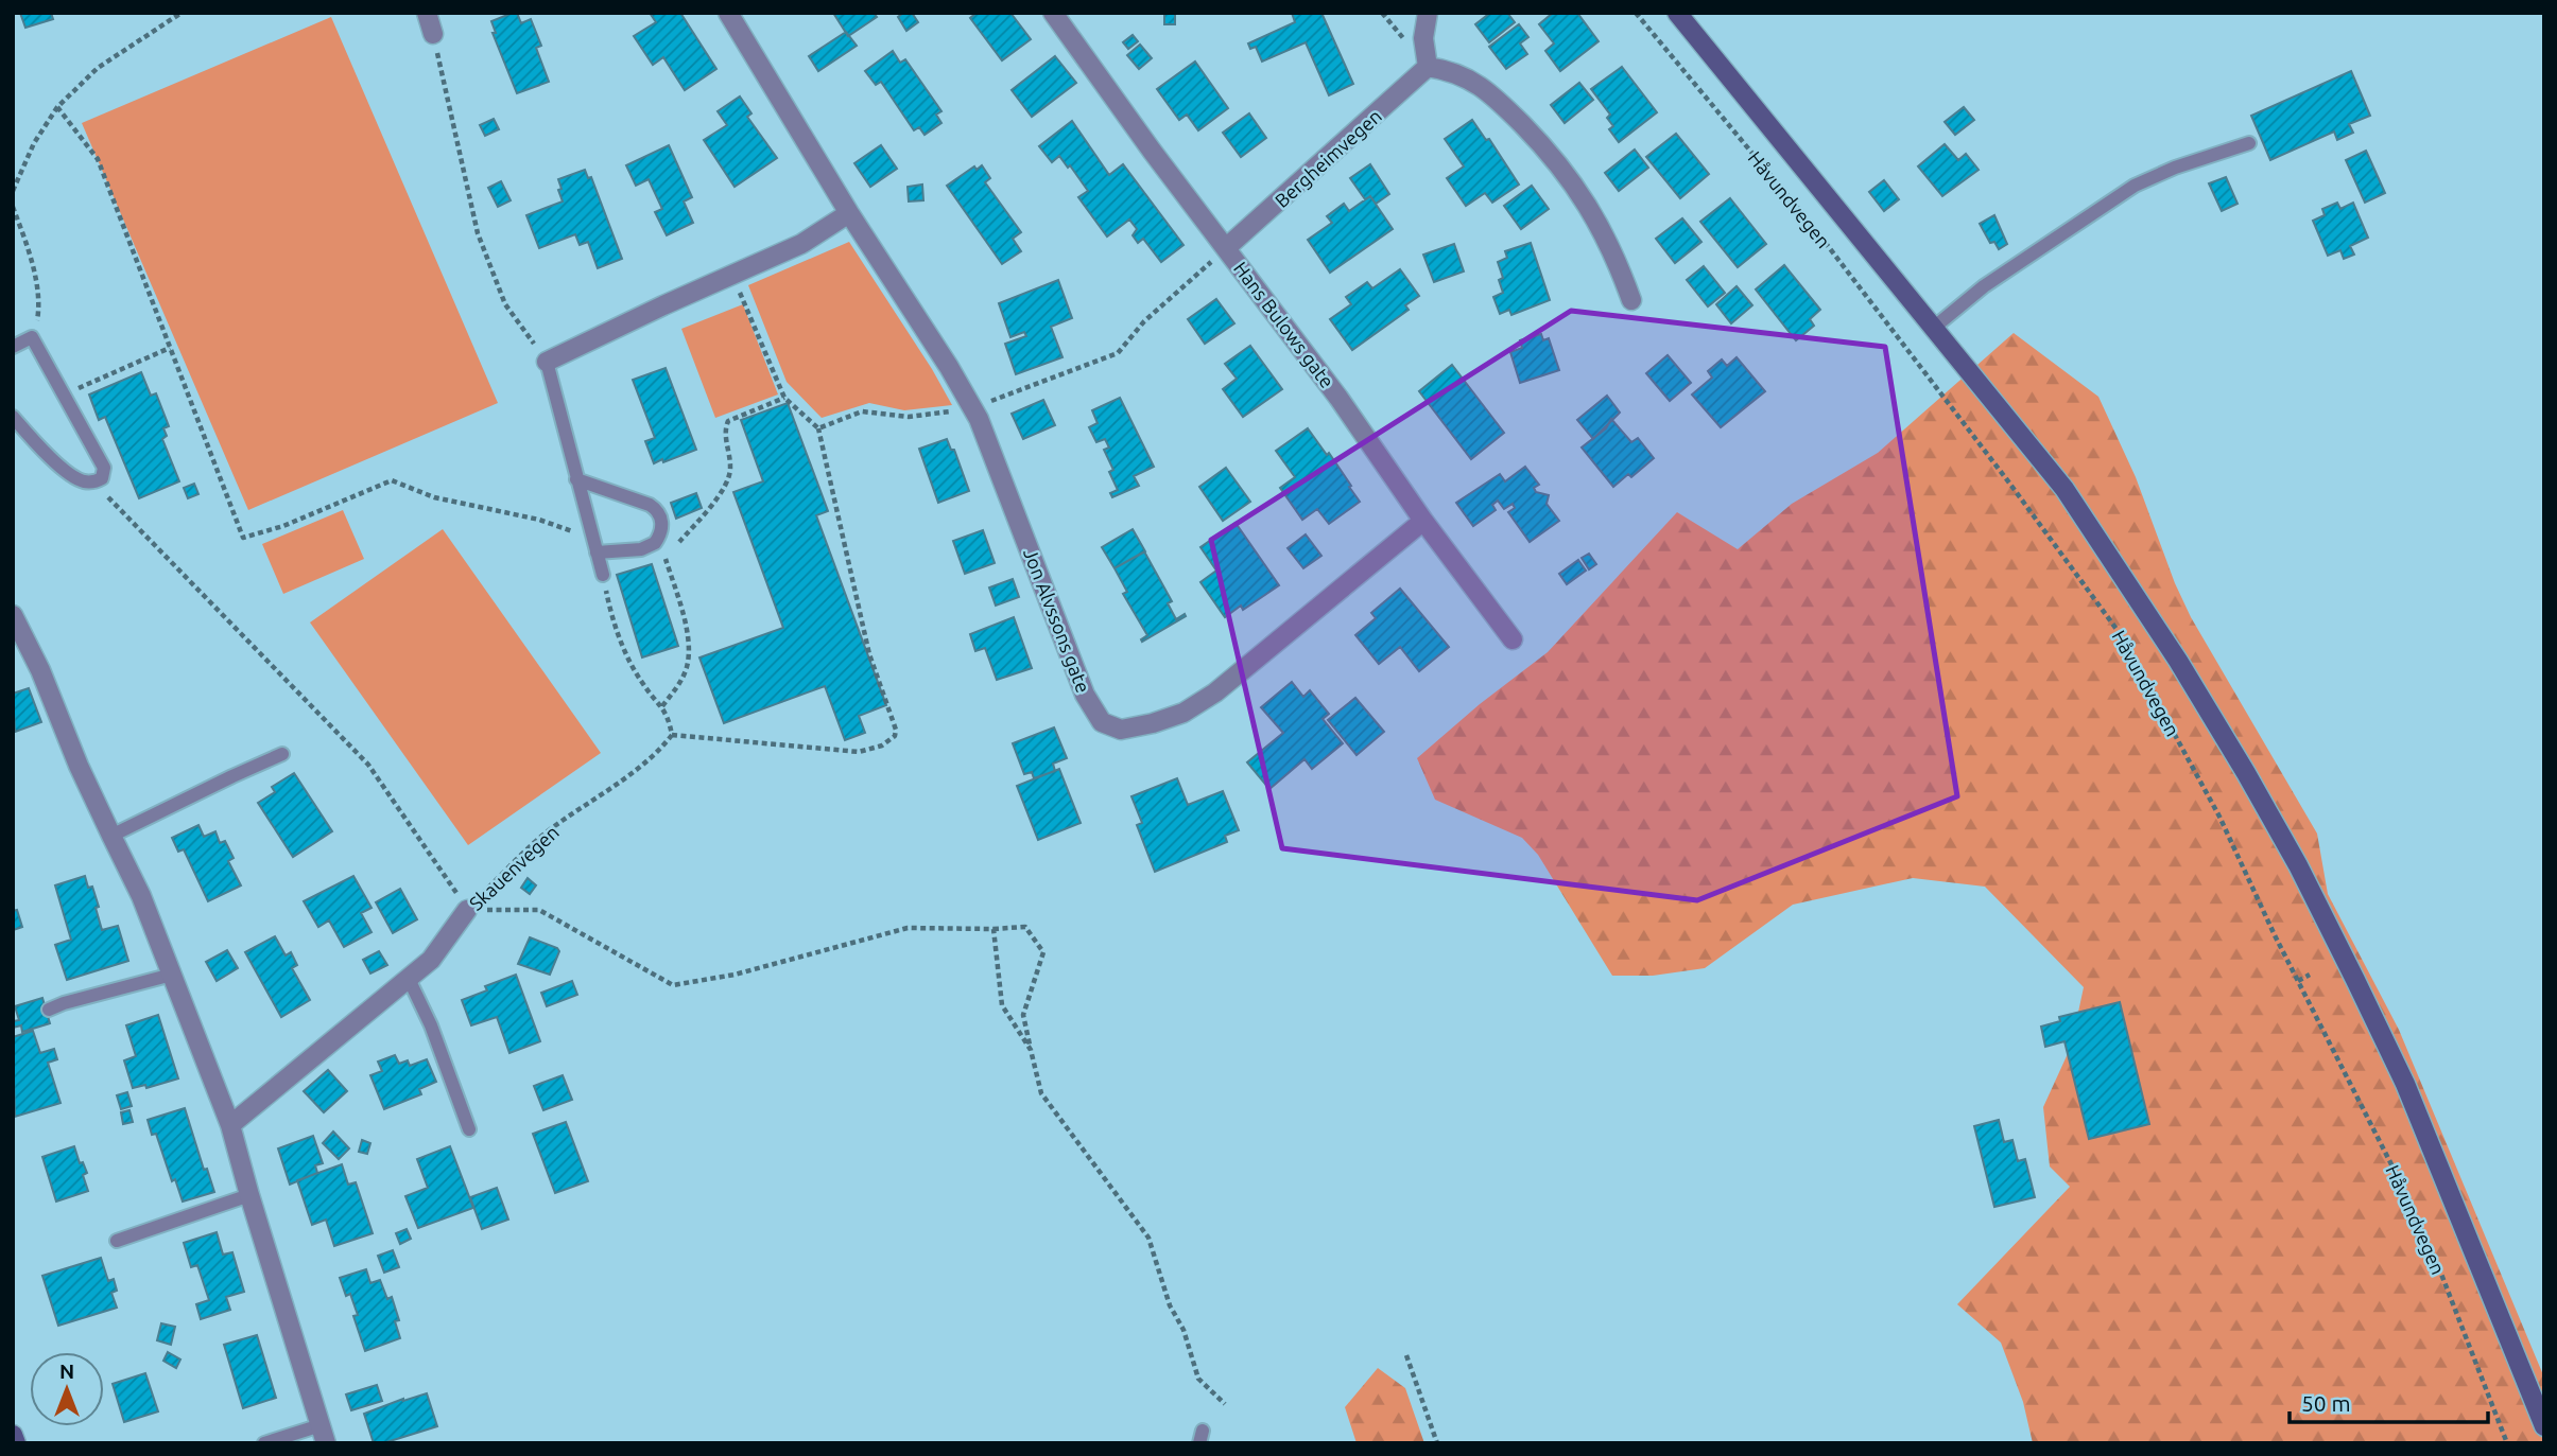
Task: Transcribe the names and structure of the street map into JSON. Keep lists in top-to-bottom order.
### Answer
{
  "streets": {
    "main road": ["Håvundvegen"],
    "street": [
      "Bergheimvegen",
      "Hans Bulows gate",
      "Jon Alvssons gate",
      "Skauenvegen"
    ]
  },
  "crossings": [
    ["Bergheimvegen", "Hans Bulows gate"],
    ["Hans Bulows gate", "Jon Alvssons gate"]
  ],
  "scale_bar": "50 m",
  "north": "top"
}
